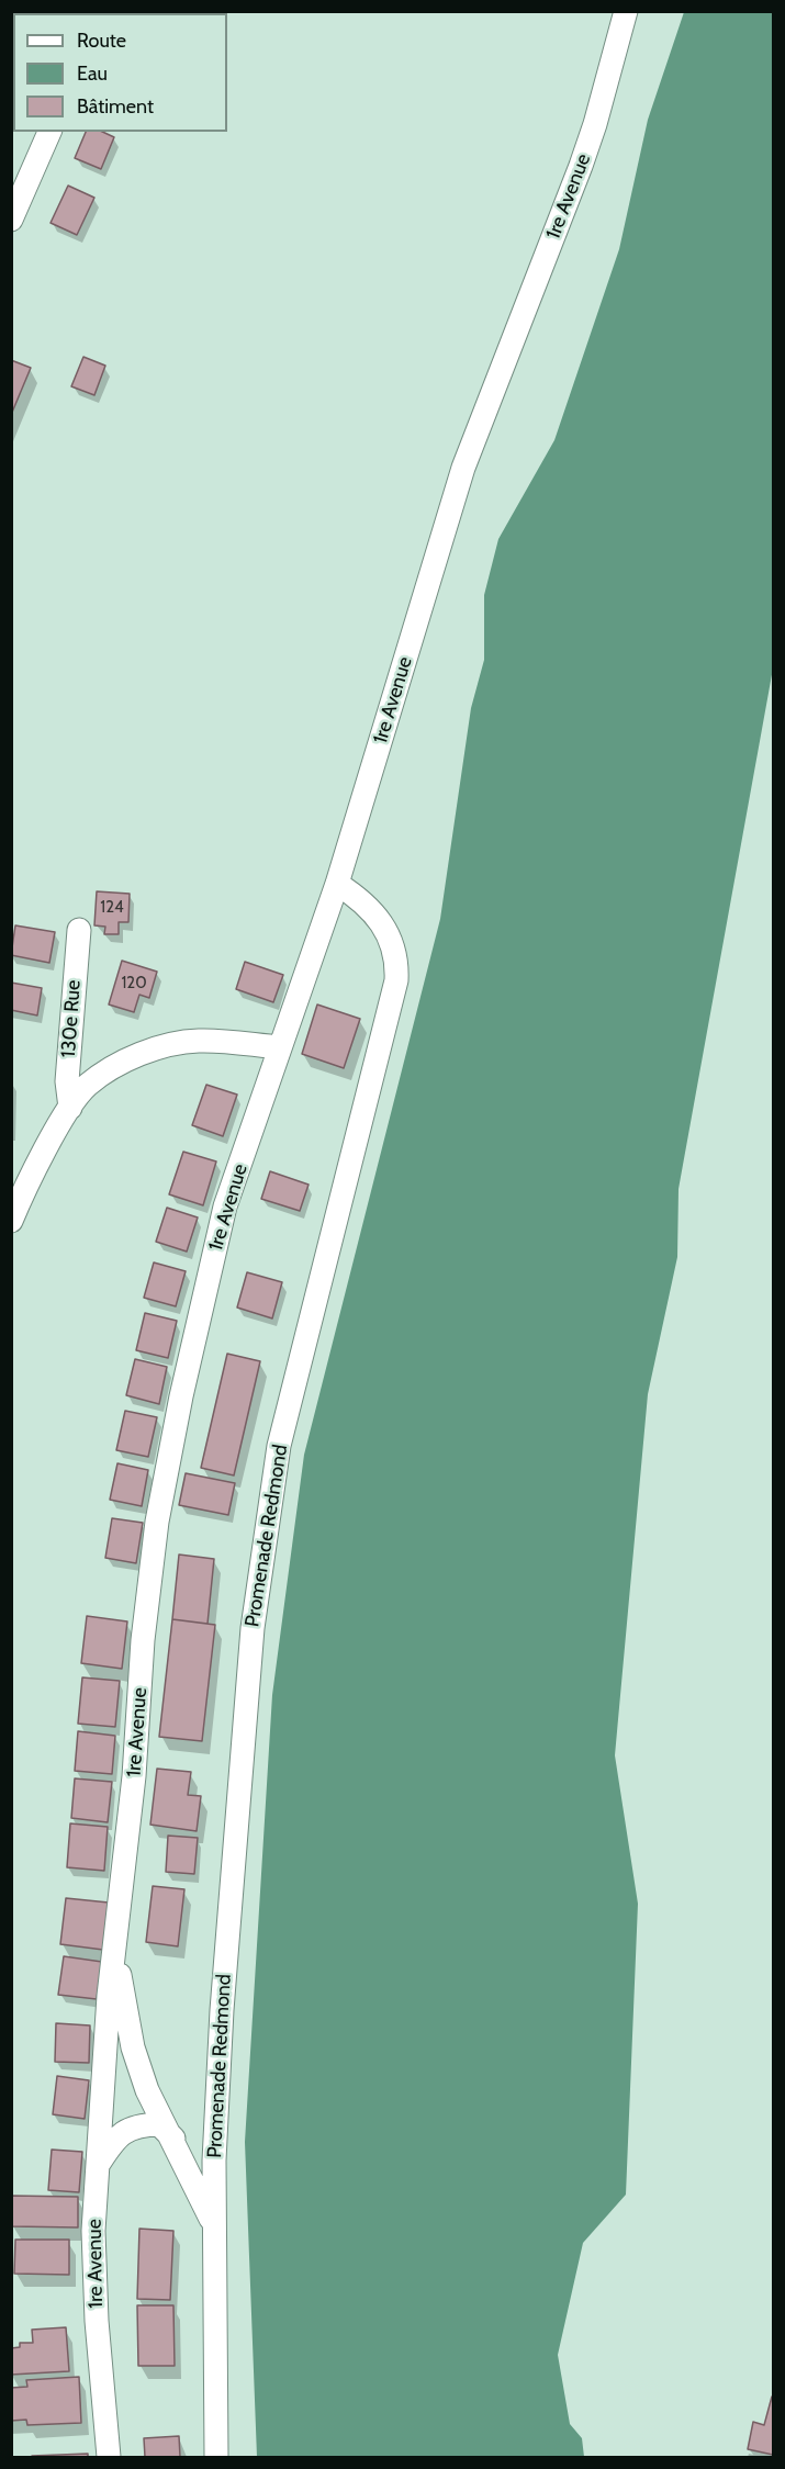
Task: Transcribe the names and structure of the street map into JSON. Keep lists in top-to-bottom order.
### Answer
{
  "streets": {
    "street": ["1re Avenue", "130e Rue", "Promenade Redmond"]
  },
  "crossings": [
    ["1re Avenue", "130e Rue"],
    ["1re Avenue", "Promenade Redmond"]
  ],
  "house_numbers": ["124", "120"],
  "legend": ["Route", "Eau", "Bâtiment"]
}
